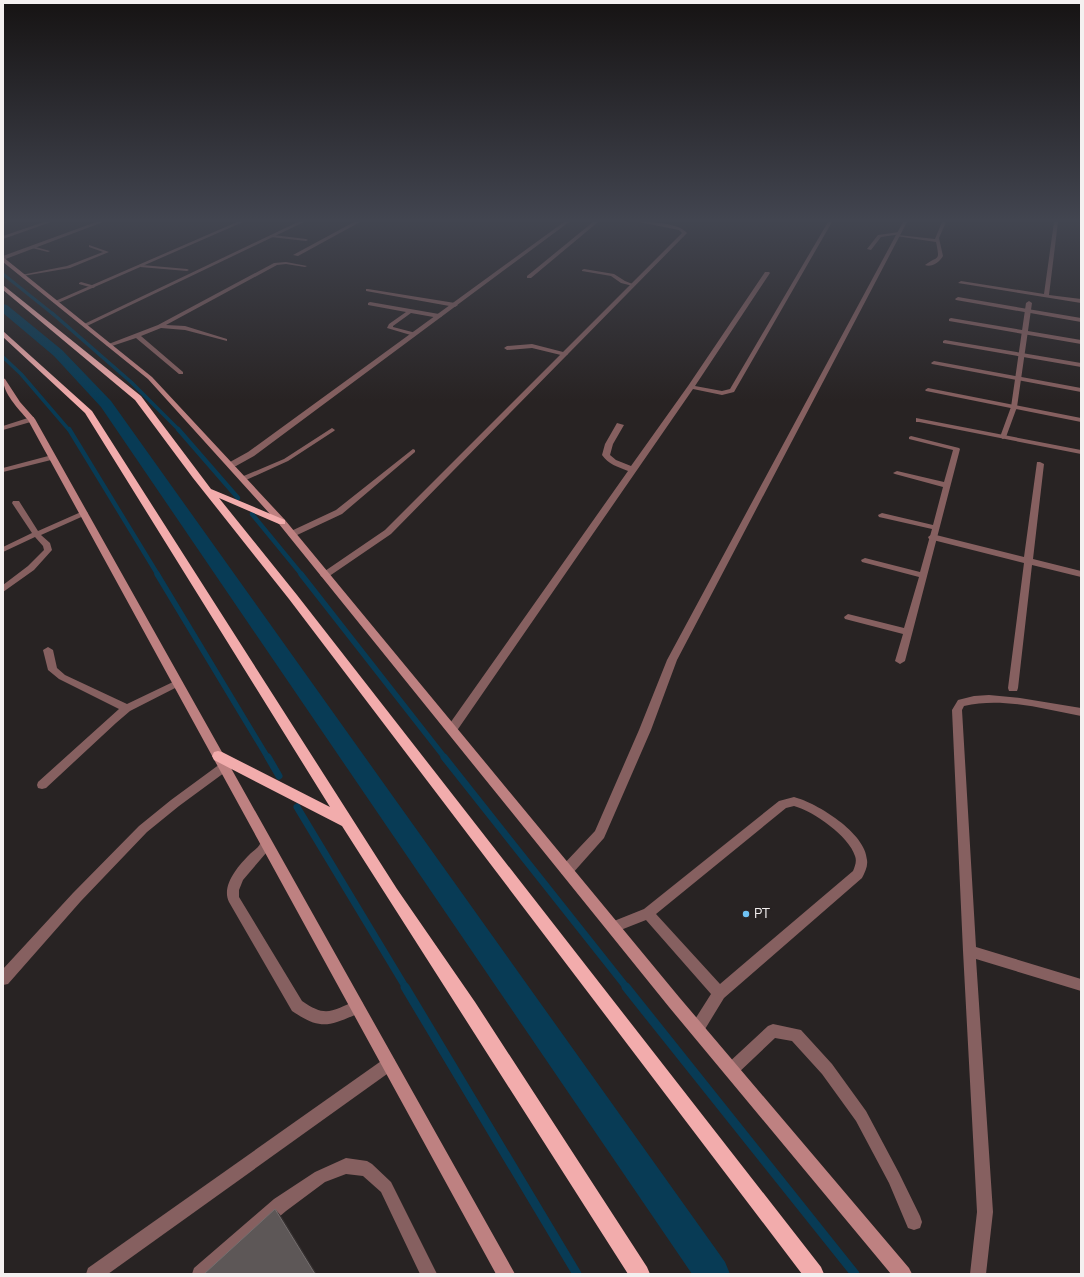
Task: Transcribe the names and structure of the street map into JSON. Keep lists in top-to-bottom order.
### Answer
{
  "places": ["PT"]
}
